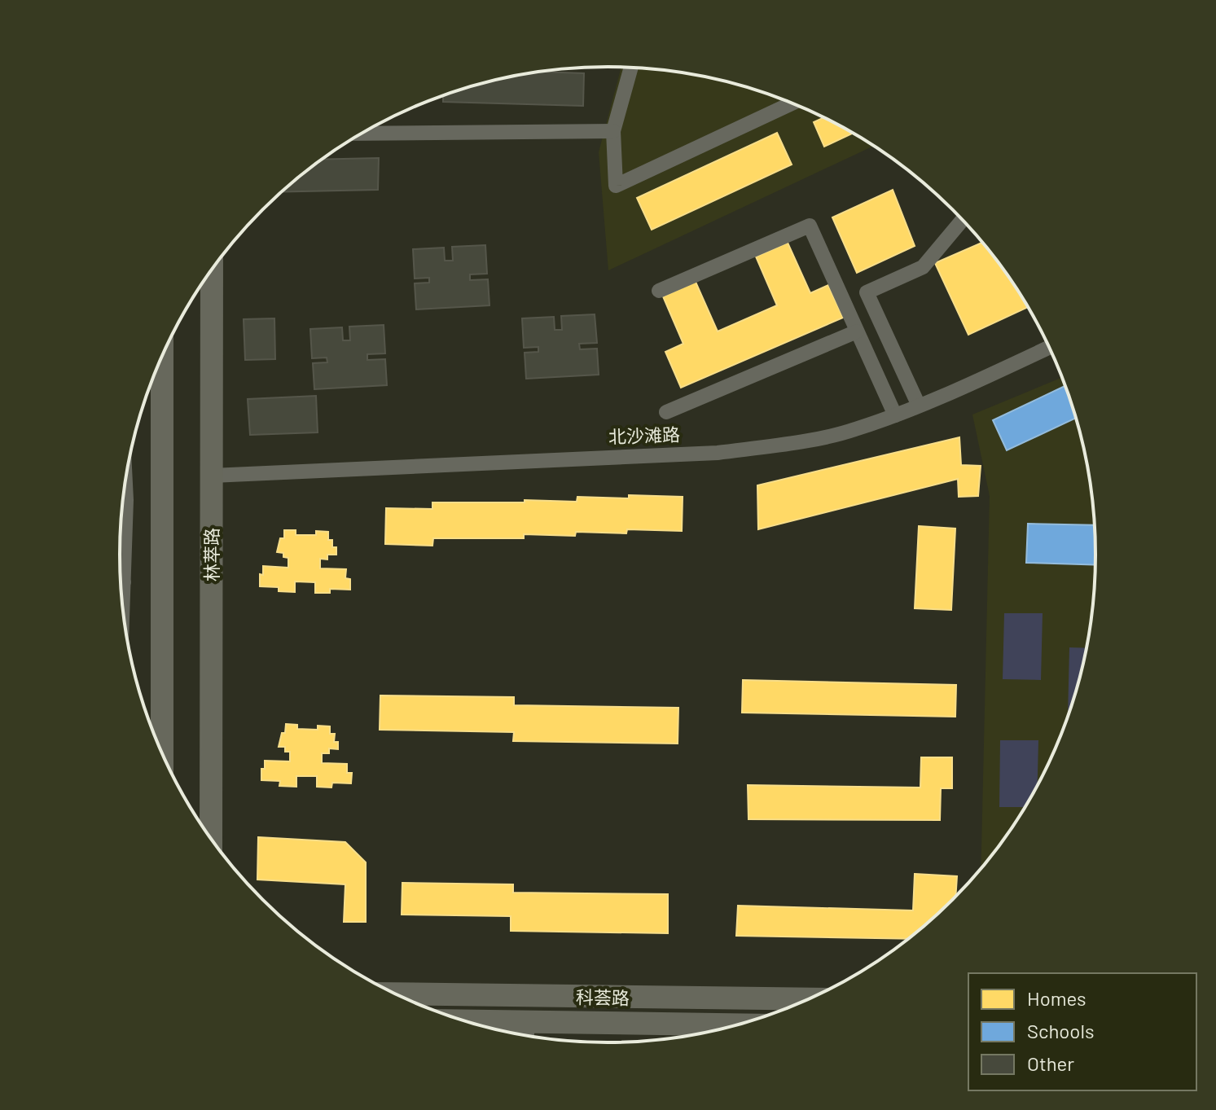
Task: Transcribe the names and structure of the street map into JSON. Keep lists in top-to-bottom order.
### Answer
{
  "streets": {
    "main road": ["林萃路", "科荟路"],
    "street": ["北沙滩路"]
  },
  "crossings": [
    ["北沙滩路", "林萃路"]
  ],
  "legend": ["Homes", "Schools", "Other"]
}
